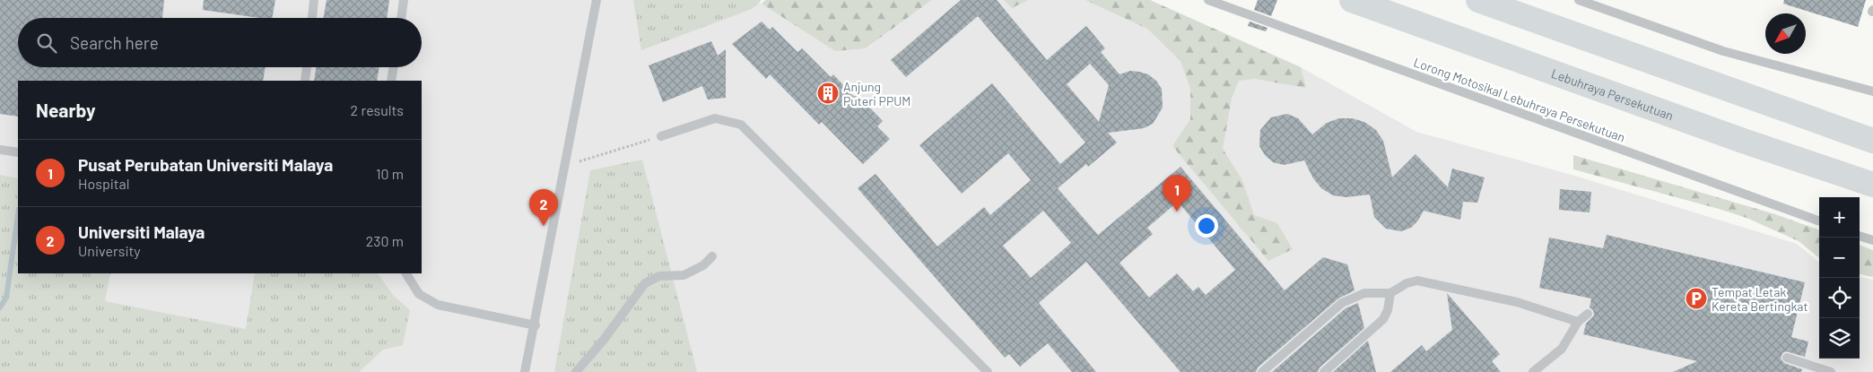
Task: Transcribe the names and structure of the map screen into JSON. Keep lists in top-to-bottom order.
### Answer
{
  "streets": {
    "highway": ["Lebuhraya Persekutuan"],
    "lane": ["Lorong Motosikal Lebuhraya Persekutuan"]
  },
  "places": {
    "building": ["Anjung Puteri PPUM"],
    "parking": ["Tempat Letak Kereta Bertingkat"]
  },
  "north": "bottom left",
  "page": {
    "search": "Search here",
    "heading": ["Nearby", "2 results"],
    "list": [
      {
        "mark": "1",
        "name": "Pusat Perubatan Universiti Malaya",
        "note": "Hospital",
        "value": "10 m"
      },
      {
        "mark": "2",
        "name": "Universiti Malaya",
        "note": "University",
        "value": "230 m"
      }
    ],
    "pins": ["1", "2"],
    "map_buttons": ["+", "−"]
  }
}
